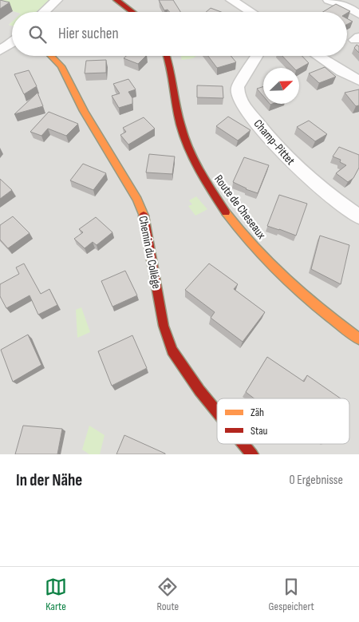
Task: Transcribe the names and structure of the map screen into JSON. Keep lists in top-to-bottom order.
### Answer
{
  "streets": {
    "street": ["Champ-Pittet", "Route de Cheseaux", "Chemin du Collège"]
  },
  "legend": ["Zäh", "Stau"],
  "north": "top right",
  "page": {
    "search": "Hier suchen",
    "heading": ["In der Nähe", "0 Ergebnisse"],
    "nav": ["Karte", "Route", "Gespeichert"]
  }
}
